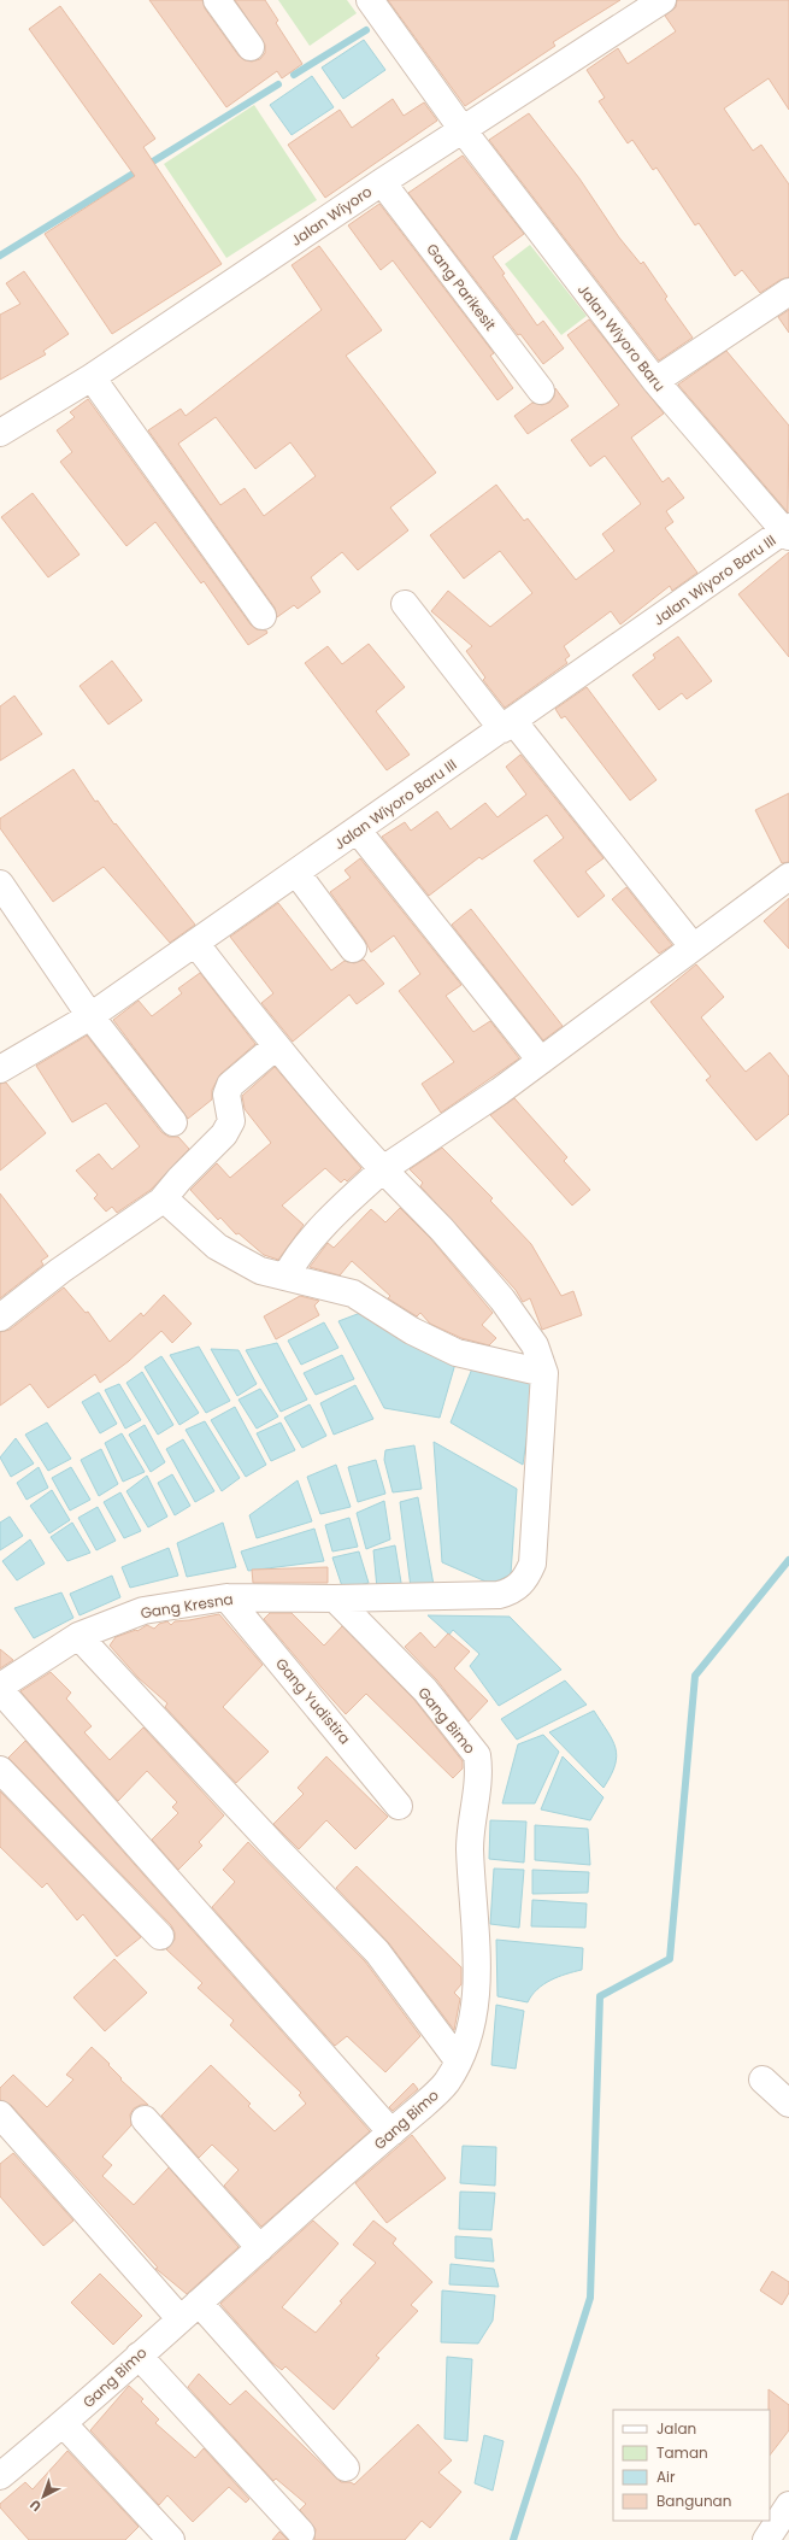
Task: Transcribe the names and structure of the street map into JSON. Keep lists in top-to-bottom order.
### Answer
{
  "streets": {
    "street": [
      "Jalan Wiyoro",
      "Gang Parikesit",
      "Jalan Wiyoro Baru",
      "Jalan Wiyoro Baru III",
      "Gang Kresna",
      "Gang Yudistira",
      "Gang Bimo"
    ]
  },
  "crossings": [
    ["Jalan Wiyoro", "Gang Parikesit"],
    ["Jalan Wiyoro", "Jalan Wiyoro Baru"],
    ["Jalan Wiyoro Baru", "Jalan Wiyoro Baru III"],
    ["Gang Kresna", "Gang Yudistira"],
    ["Gang Kresna", "Gang Bimo"]
  ],
  "legend": [
    "Jalan",
    "Taman",
    "Air",
    "Bangunan"
  ],
  "north": "bottom left"
}
